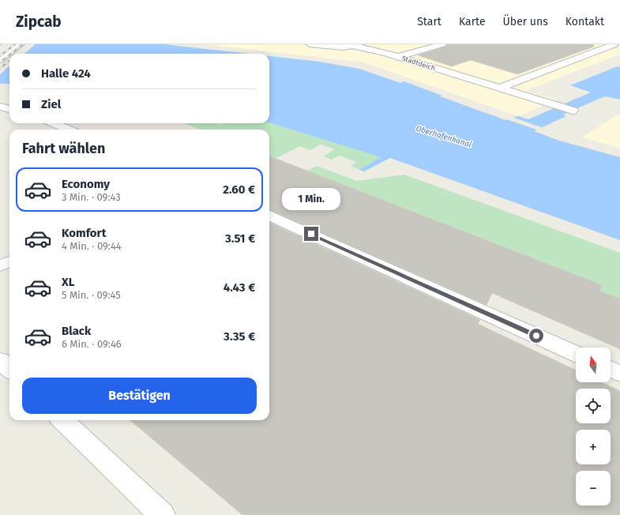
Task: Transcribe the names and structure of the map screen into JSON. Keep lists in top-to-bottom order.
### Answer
{
  "streets": {
    "street": ["Stadtdeich"]
  },
  "water": ["Oberhafenkanal"],
  "north": "top",
  "page": {
    "header": "Zipcab",
    "nav": [
      "Start",
      "Karte",
      "Über uns",
      "Kontakt"
    ],
    "banner": ["Halle 424", "Ziel"],
    "heading": "Fahrt wählen",
    "list": [
      {
        "name": "Economy",
        "note": "3 Min. · 09:43",
        "value": "2.60 €"
      },
      {
        "name": "Komfort",
        "note": "4 Min. · 09:44",
        "value": "3.51 €"
      },
      {
        "name": "XL",
        "note": "5 Min. · 09:45",
        "value": "4.43 €"
      },
      {
        "name": "Black",
        "note": "6 Min. · 09:46",
        "value": "3.35 €"
      }
    ],
    "bubble": "1 Min.",
    "map_buttons": ["+", "−"],
    "buttons": "Bestätigen"
  }
}
